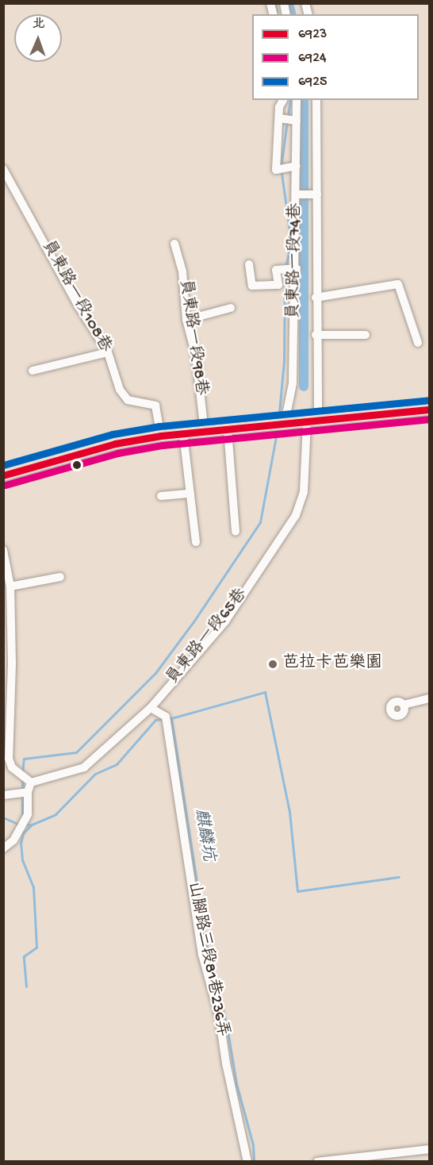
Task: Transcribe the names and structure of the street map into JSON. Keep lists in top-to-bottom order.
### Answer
{
  "streets": {
    "street": [
      "員東路一段74巷",
      "員東路一段108巷",
      "員東路一段98巷",
      "員東路一段65巷",
      "山腳路三段81巷236弄"
    ]
  },
  "crossings": [
    ["員東路一段65巷", "山腳路三段81巷236弄"]
  ],
  "water": ["麒麟坑"],
  "places": ["芭拉卡芭樂園"],
  "lines": ["transit line 6925", "transit line 6923", "transit line 6924"],
  "legend": ["6923", "6924", "6925"],
  "north": "top"
}
